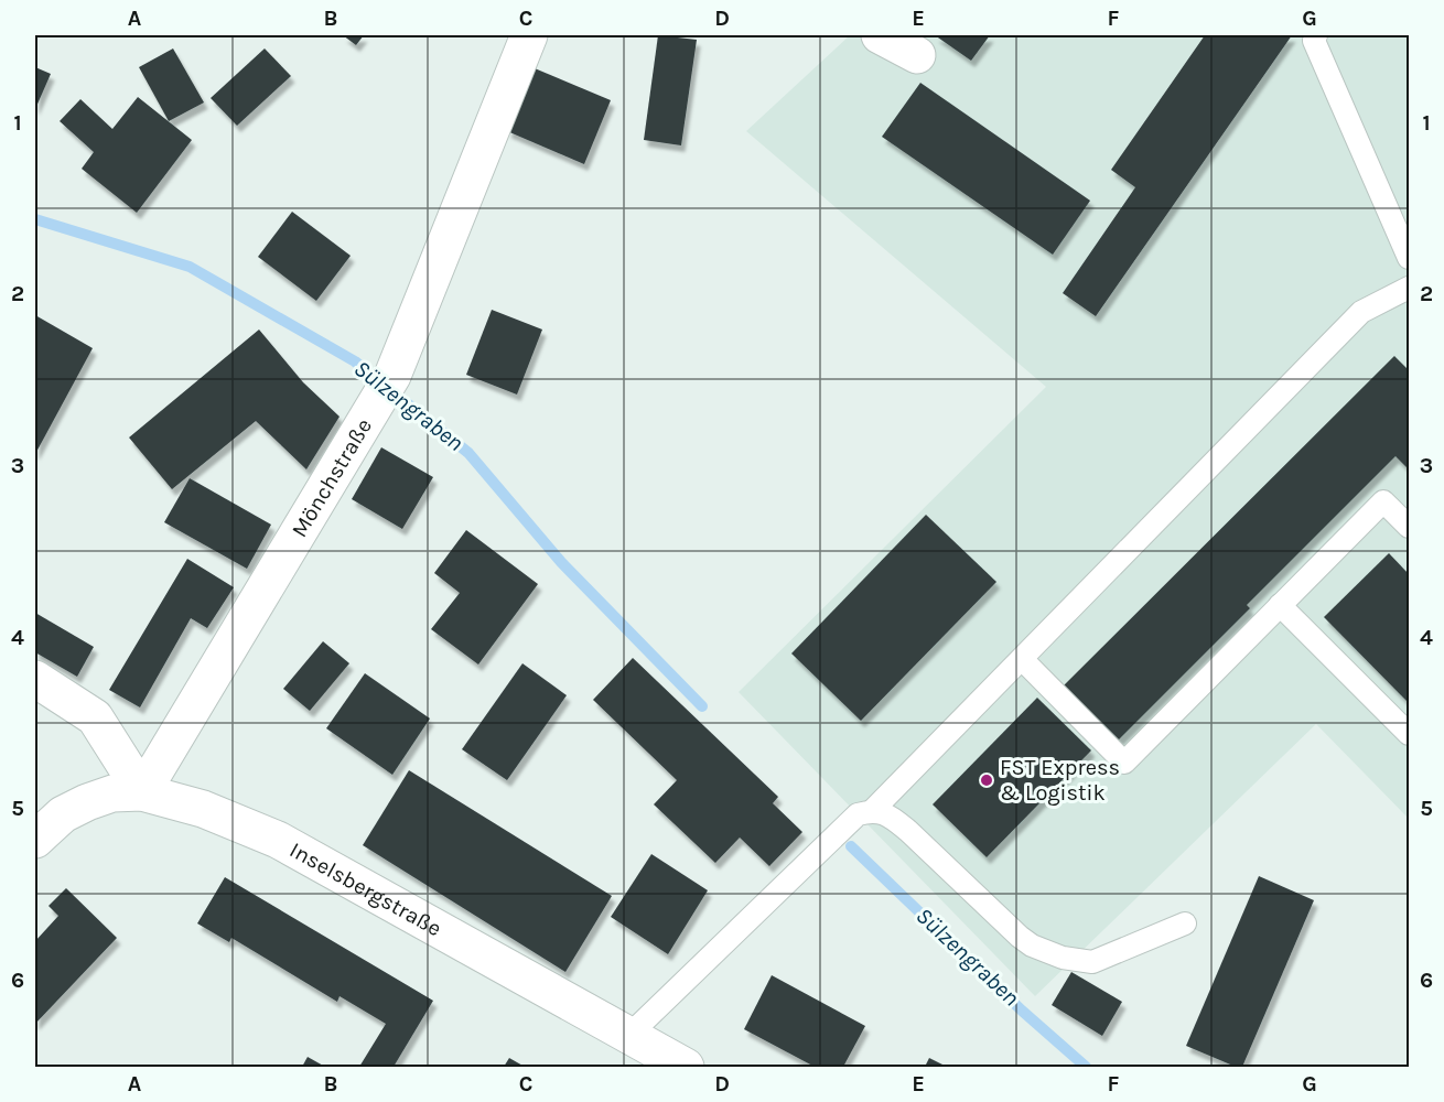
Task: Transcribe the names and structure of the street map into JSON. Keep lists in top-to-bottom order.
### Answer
{
  "streets": {
    "street": ["Mönchstraße", "Inselsbergstraße"]
  },
  "crossings": [
    ["Mönchstraße", "Inselsbergstraße"]
  ],
  "water": ["Sülzengraben"],
  "places": ["FST Express & Logistik"],
  "grid": {
    "columns": [
      "A",
      "B",
      "C",
      "D",
      "E",
      "F",
      "G"
    ],
    "rows": [
      "1",
      "2",
      "3",
      "4",
      "5",
      "6"
    ]
  }
}
